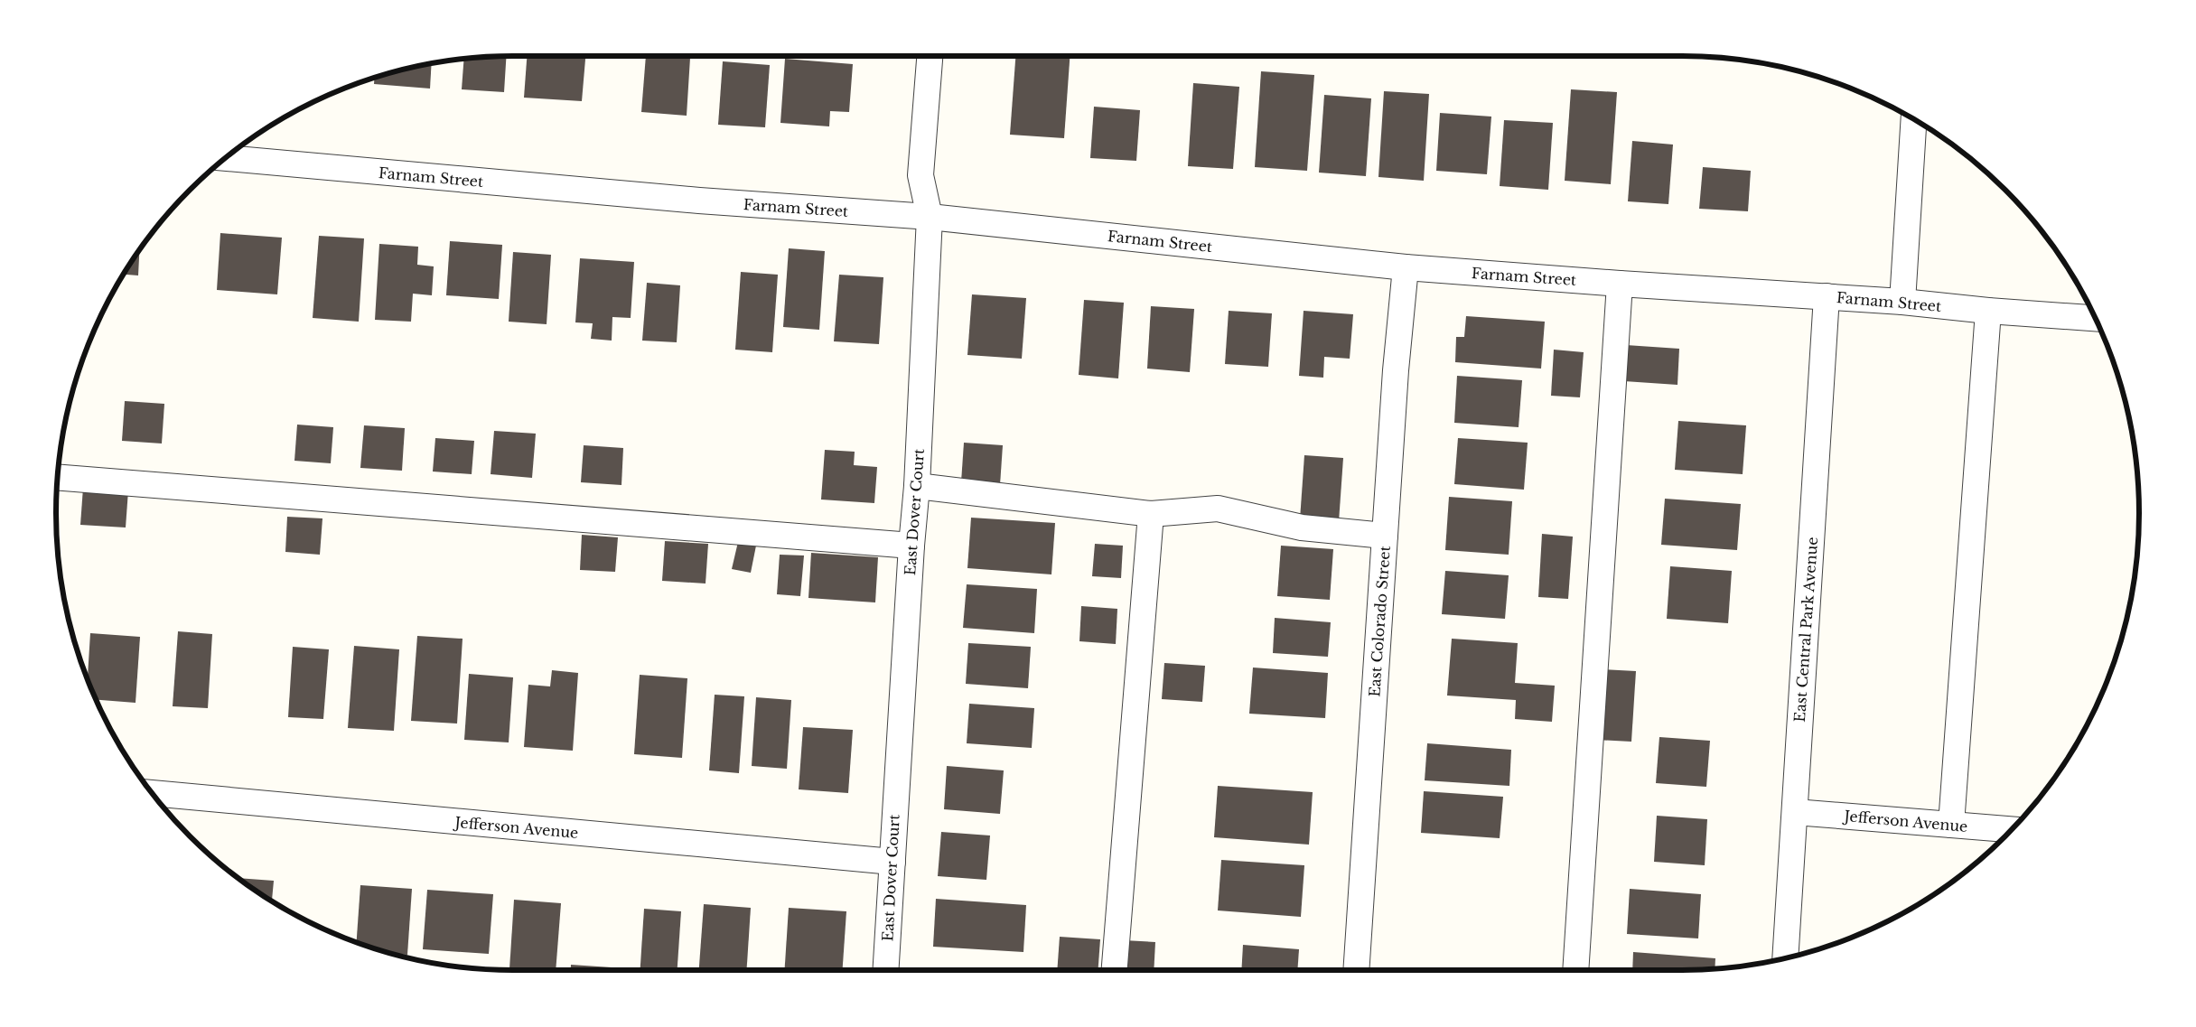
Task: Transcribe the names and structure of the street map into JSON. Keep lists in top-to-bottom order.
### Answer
{
  "streets": {
    "street": [
      "Farnam Street",
      "East Dover Court",
      "East Colorado Street",
      "East Central Park Avenue",
      "Jefferson Avenue"
    ]
  },
  "crossings": [
    ["Farnam Street", "East Dover Court"],
    ["Farnam Street", "East Colorado Street"],
    ["Farnam Street", "East Central Park Avenue"],
    ["East Dover Court", "Jefferson Avenue"],
    ["East Central Park Avenue", "Jefferson Avenue"]
  ]
}
